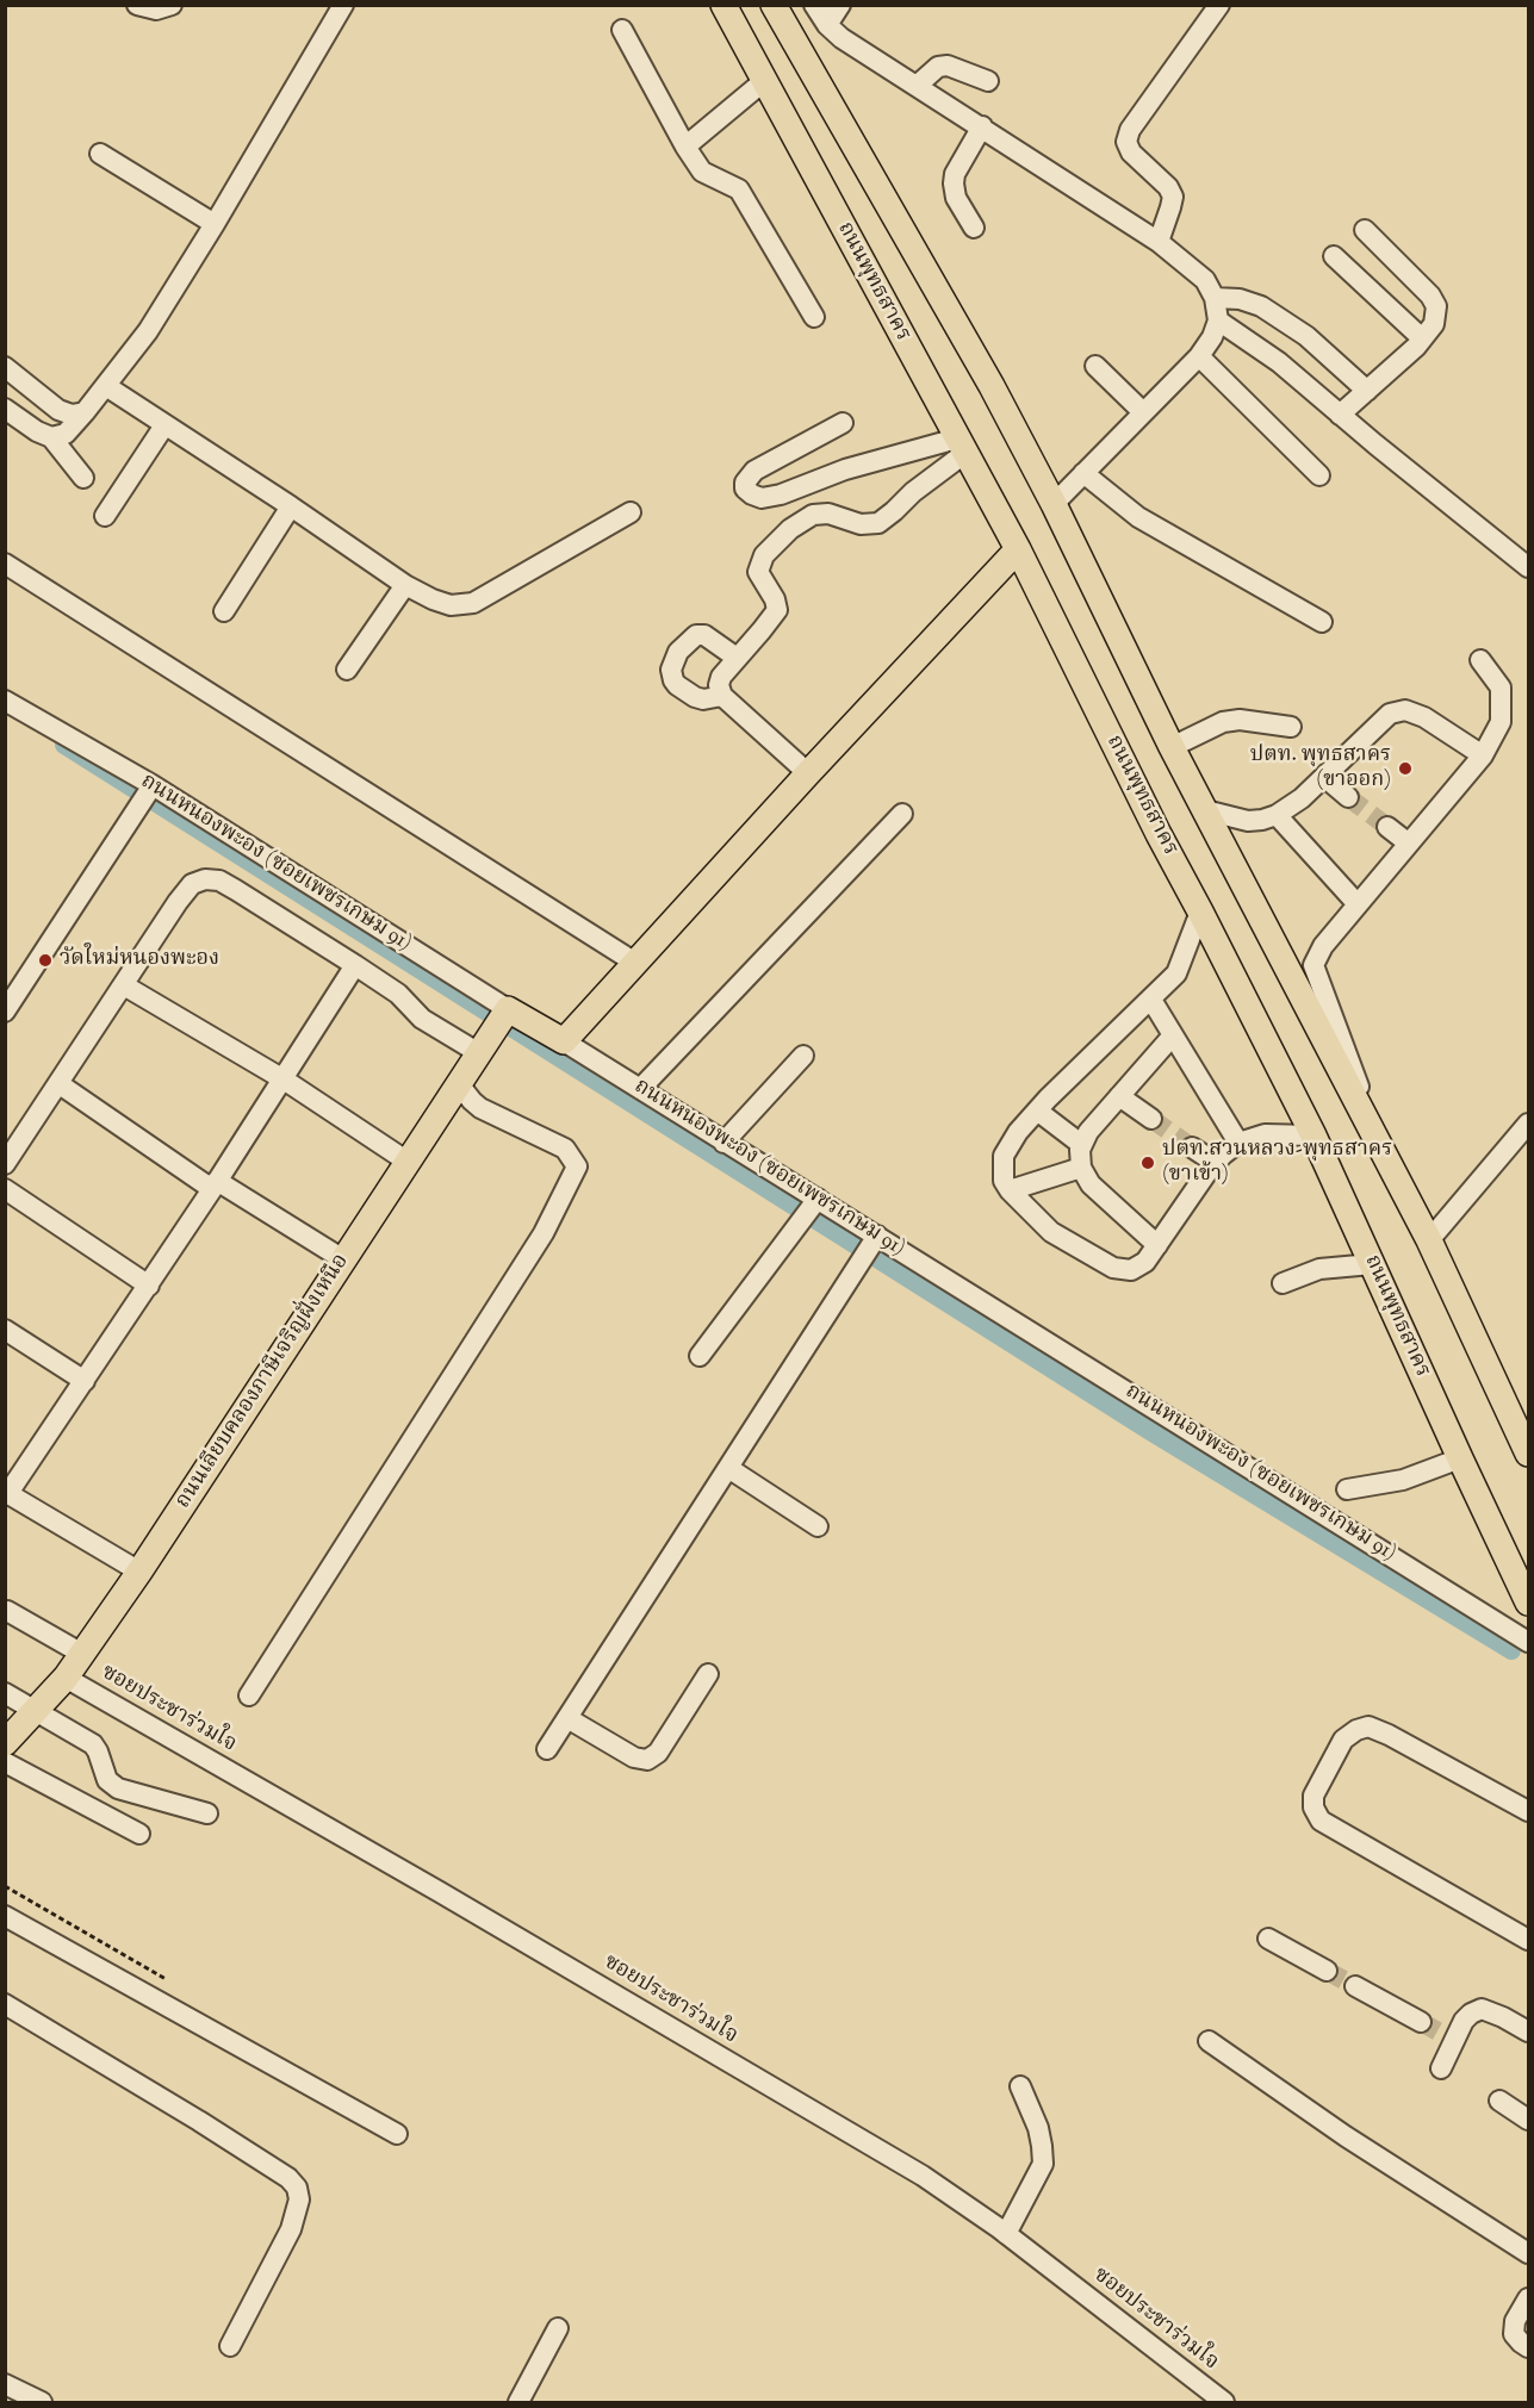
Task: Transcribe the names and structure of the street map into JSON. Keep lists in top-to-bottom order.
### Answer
{
  "streets": {
    "main road": ["ถนนพุทธสาคร", "ถนนหนองพะอง (ซอยเพชรเกษม 91)", "ถนนเลียบคลองภาษีเจริญฝั่งเหนือ"],
    "street": ["ซอยประชาร่วมใจ"]
  },
  "crossings": [
    ["ถนนหนองพะอง (ซอยเพชรเกษม 91)", "ถนนเลียบคลองภาษีเจริญฝั่งเหนือ"],
    ["ถนนเลียบคลองภาษีเจริญฝั่งเหนือ", "ซอยประชาร่วมใจ"]
  ],
  "places": ["ปตท. พุทธสาคร (ขาออก)", "วัดใหม่หนองพะอง", "ปตท.สวนหลวง-พุทธสาคร (ขาเข้า)"]
}
